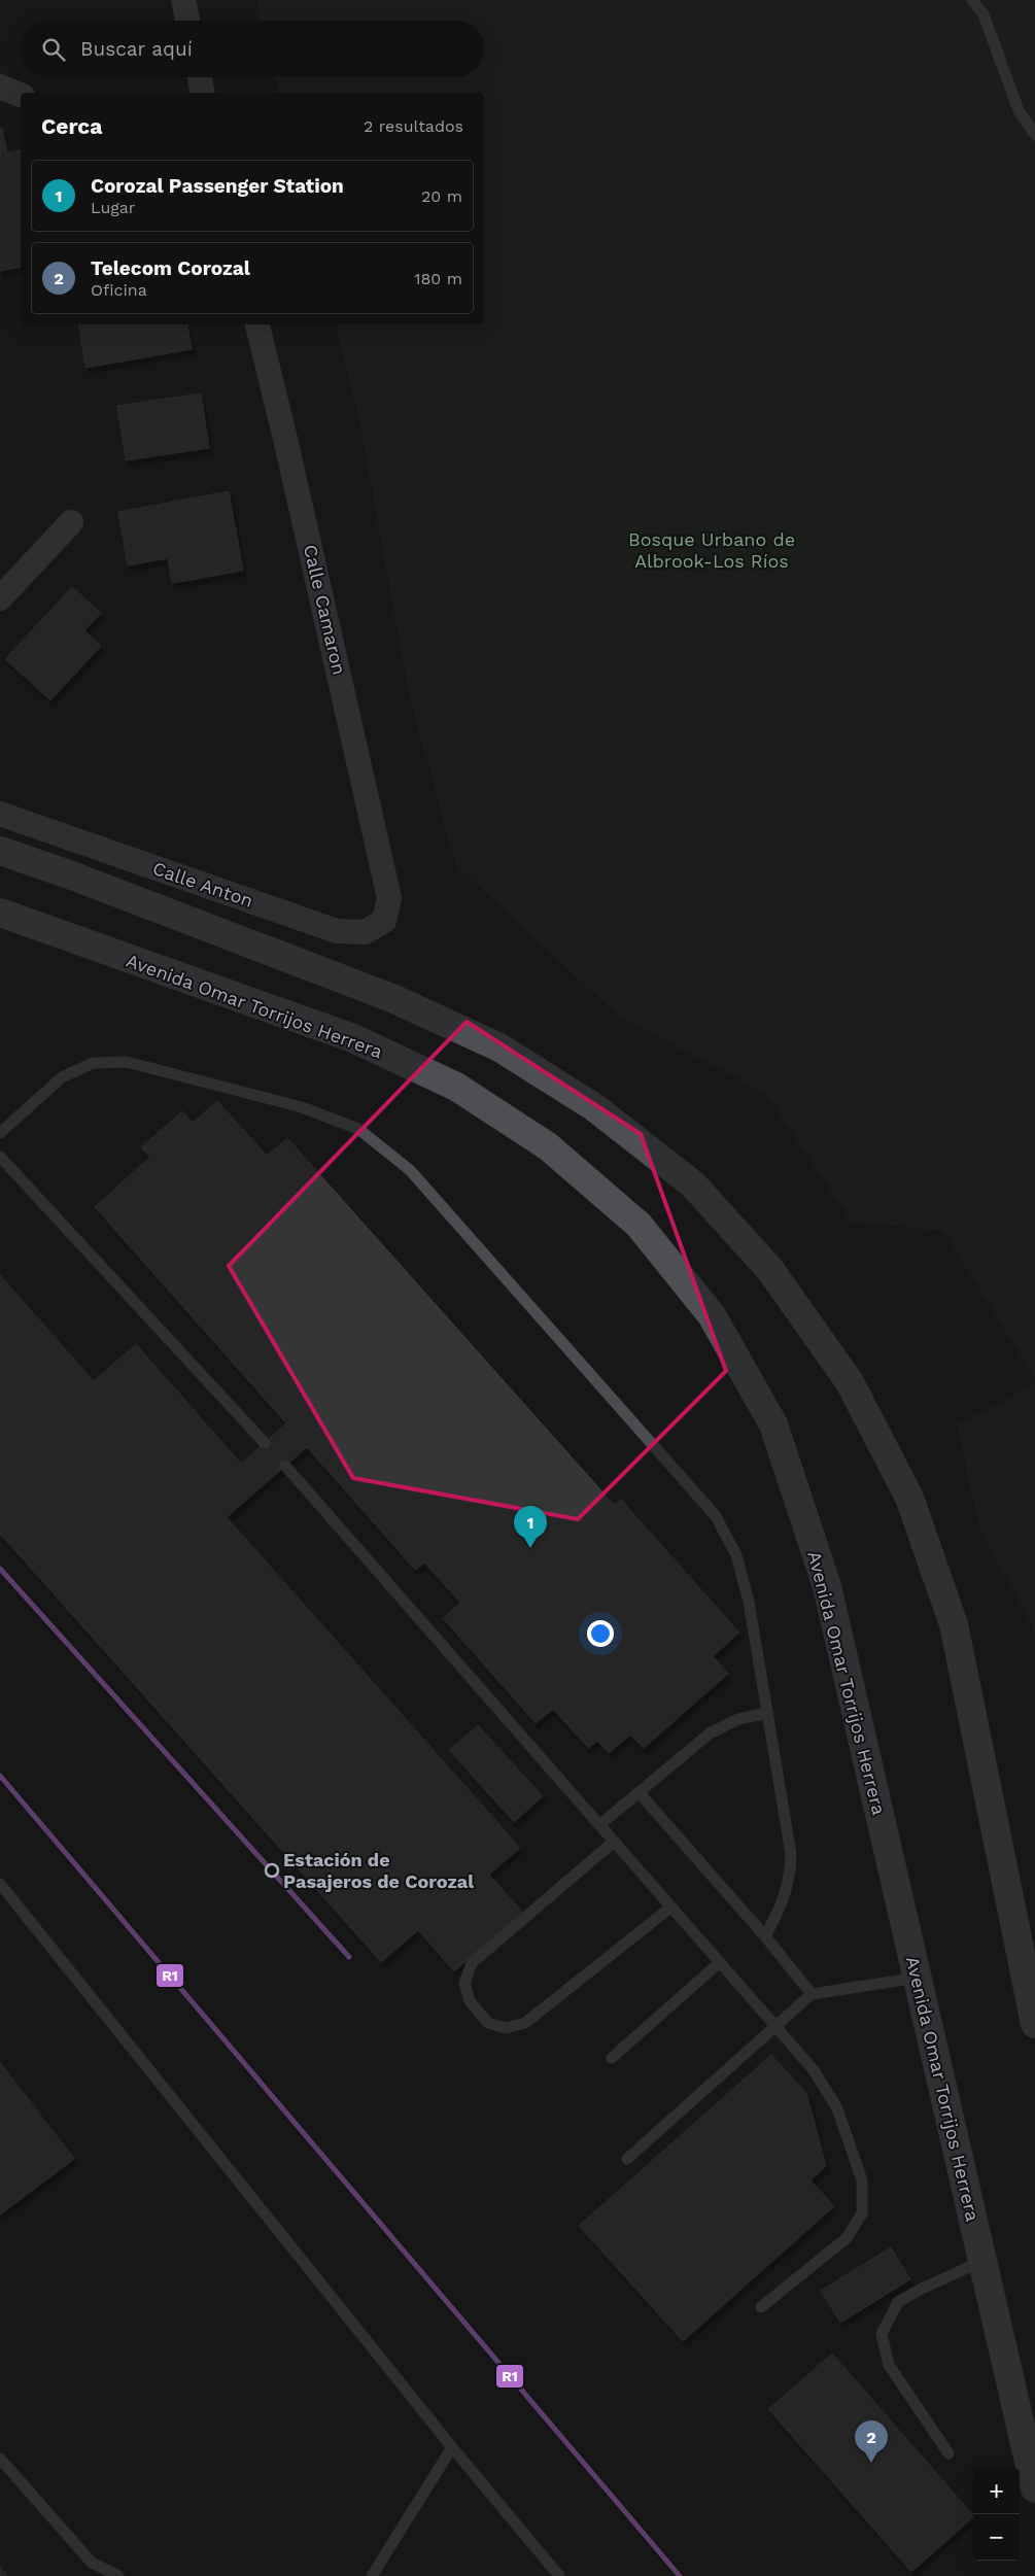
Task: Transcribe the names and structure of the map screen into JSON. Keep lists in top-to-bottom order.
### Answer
{
  "streets": {
    "main road": ["Avenida Omar Torrijos Herrera"],
    "street": ["Calle Camaron", "Calle Anton"]
  },
  "crossings": [
    ["Calle Camaron", "Calle Anton"]
  ],
  "parks": ["Bosque Urbano de Albrook-Los Ríos"],
  "places": ["Estación de Pasajeros de Corozal"],
  "lines": ["transit line R1"],
  "page": {
    "search": "Buscar aquí",
    "heading": ["Cerca", "2 resultados"],
    "list": [
      {
        "mark": "1",
        "name": "Corozal Passenger Station",
        "note": "Lugar",
        "value": "20 m"
      },
      {
        "mark": "2",
        "name": "Telecom Corozal",
        "note": "Oficina",
        "value": "180 m"
      }
    ],
    "pins": ["1", "2"],
    "map_buttons": ["+", "−"]
  }
}
